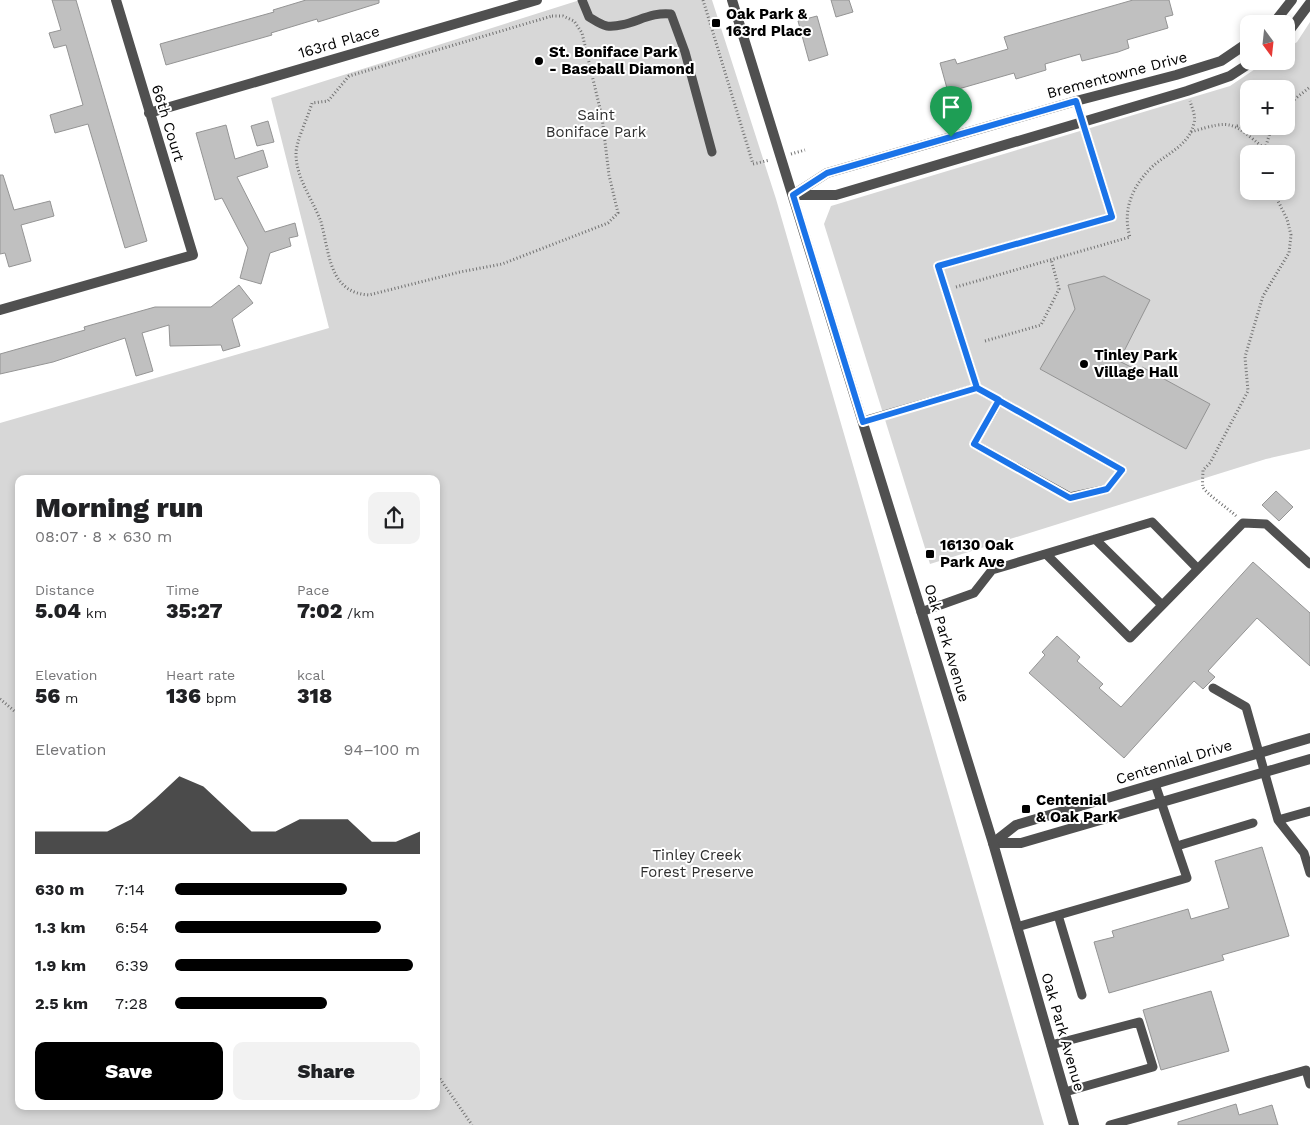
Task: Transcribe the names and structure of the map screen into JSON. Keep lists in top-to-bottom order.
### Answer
{
  "streets": {
    "street": [
      "163rd Place",
      "Brementowne Drive",
      "66th Court",
      "Oak Park Avenue",
      "Centennial Drive"
    ]
  },
  "crossings": [
    ["163rd Place", "66th Court"],
    ["Brementowne Drive", "Oak Park Avenue"],
    ["Oak Park Avenue", "Centennial Drive"]
  ],
  "parks": ["Saint Boniface Park", "Tinley Creek Forest Preserve"],
  "places": {
    "transit": ["Oak Park & 163rd Place", "16130 Oak Park Ave", "Centenial & Oak Park"],
    "other": ["St. Boniface Park - Baseball Diamond", "Tinley Park Village Hall"]
  },
  "north": "bottom",
  "page": {
    "map_buttons": ["+", "−"],
    "heading": ["Morning run", "08:07 · 8 × 630 m"],
    "stats": [
      ["Distance", "5.04 km"],
      ["Time", "35:27"],
      ["Pace", "7:02 /km"],
      ["Elevation", "56 m"],
      ["Heart rate", "136 bpm"],
      ["kcal", "318"]
    ],
    "chart": ["Elevation", "94–100 m"],
    "list": [
      {
        "name": "630 m",
        "note": "7:14"
      },
      {
        "name": "1.3 km",
        "note": "6:54"
      },
      {
        "name": "1.9 km",
        "note": "6:39"
      },
      {
        "name": "2.5 km",
        "note": "7:28"
      }
    ],
    "buttons": ["Save", "Share"]
  }
}
